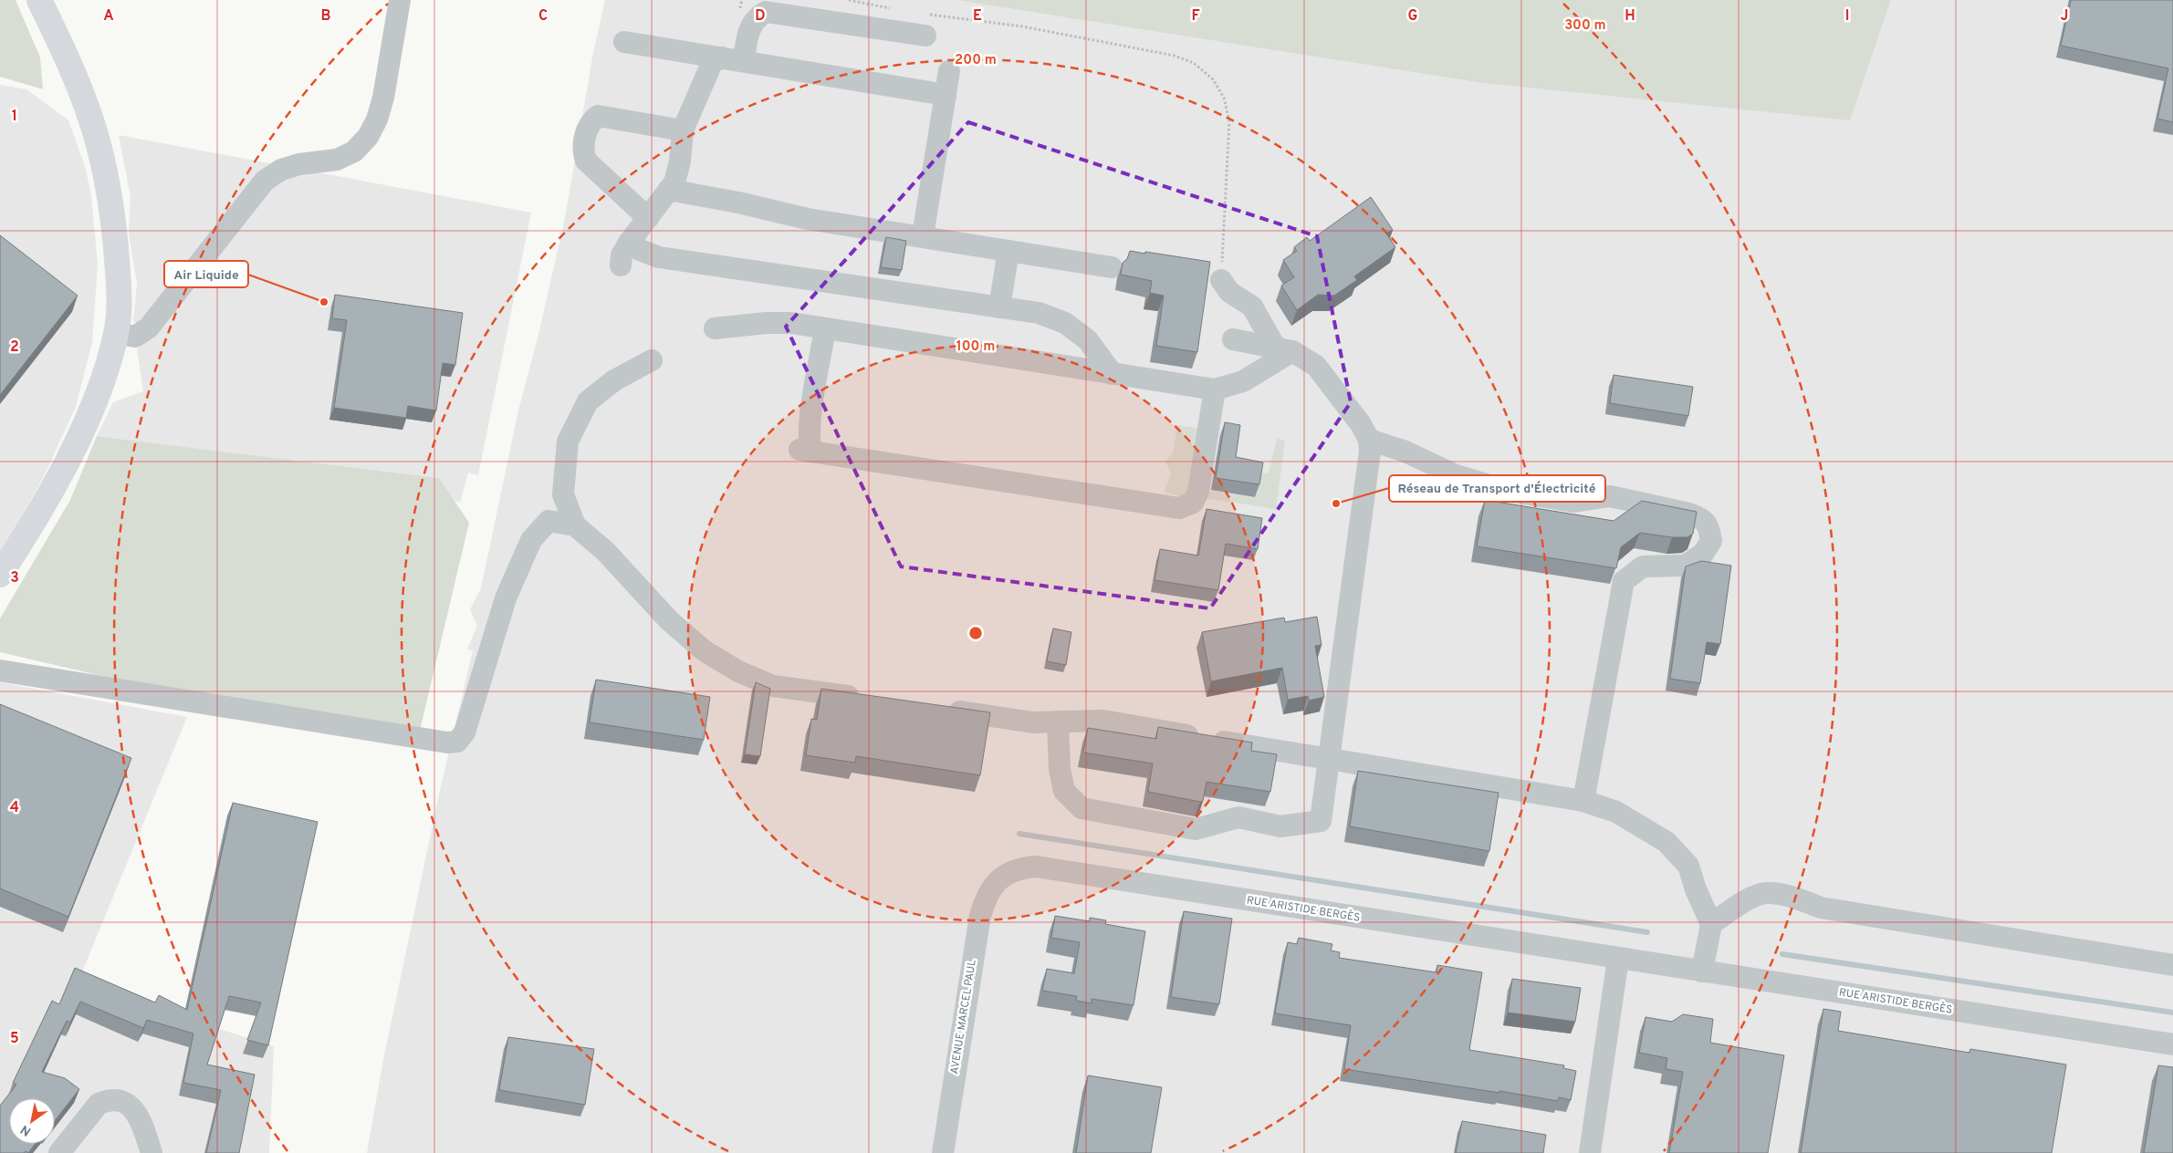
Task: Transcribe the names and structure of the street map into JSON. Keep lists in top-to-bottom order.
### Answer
{
  "streets": {
    "street": ["RUE ARISTIDE BERGÈS", "AVENUE MARCEL PAUL"]
  },
  "crossings": [
    ["RUE ARISTIDE BERGÈS", "AVENUE MARCEL PAUL"]
  ],
  "places": ["Air Liquide", "Réseau de Transport d'Électricité"],
  "north": "bottom left",
  "grid": {
    "columns": [
      "A",
      "B",
      "C",
      "D",
      "E",
      "F",
      "G",
      "H",
      "I",
      "J"
    ],
    "rows": [
      "1",
      "2",
      "3",
      "4",
      "5"
    ]
  },
  "rings": ["300 m", "200 m", "100 m"]
}
